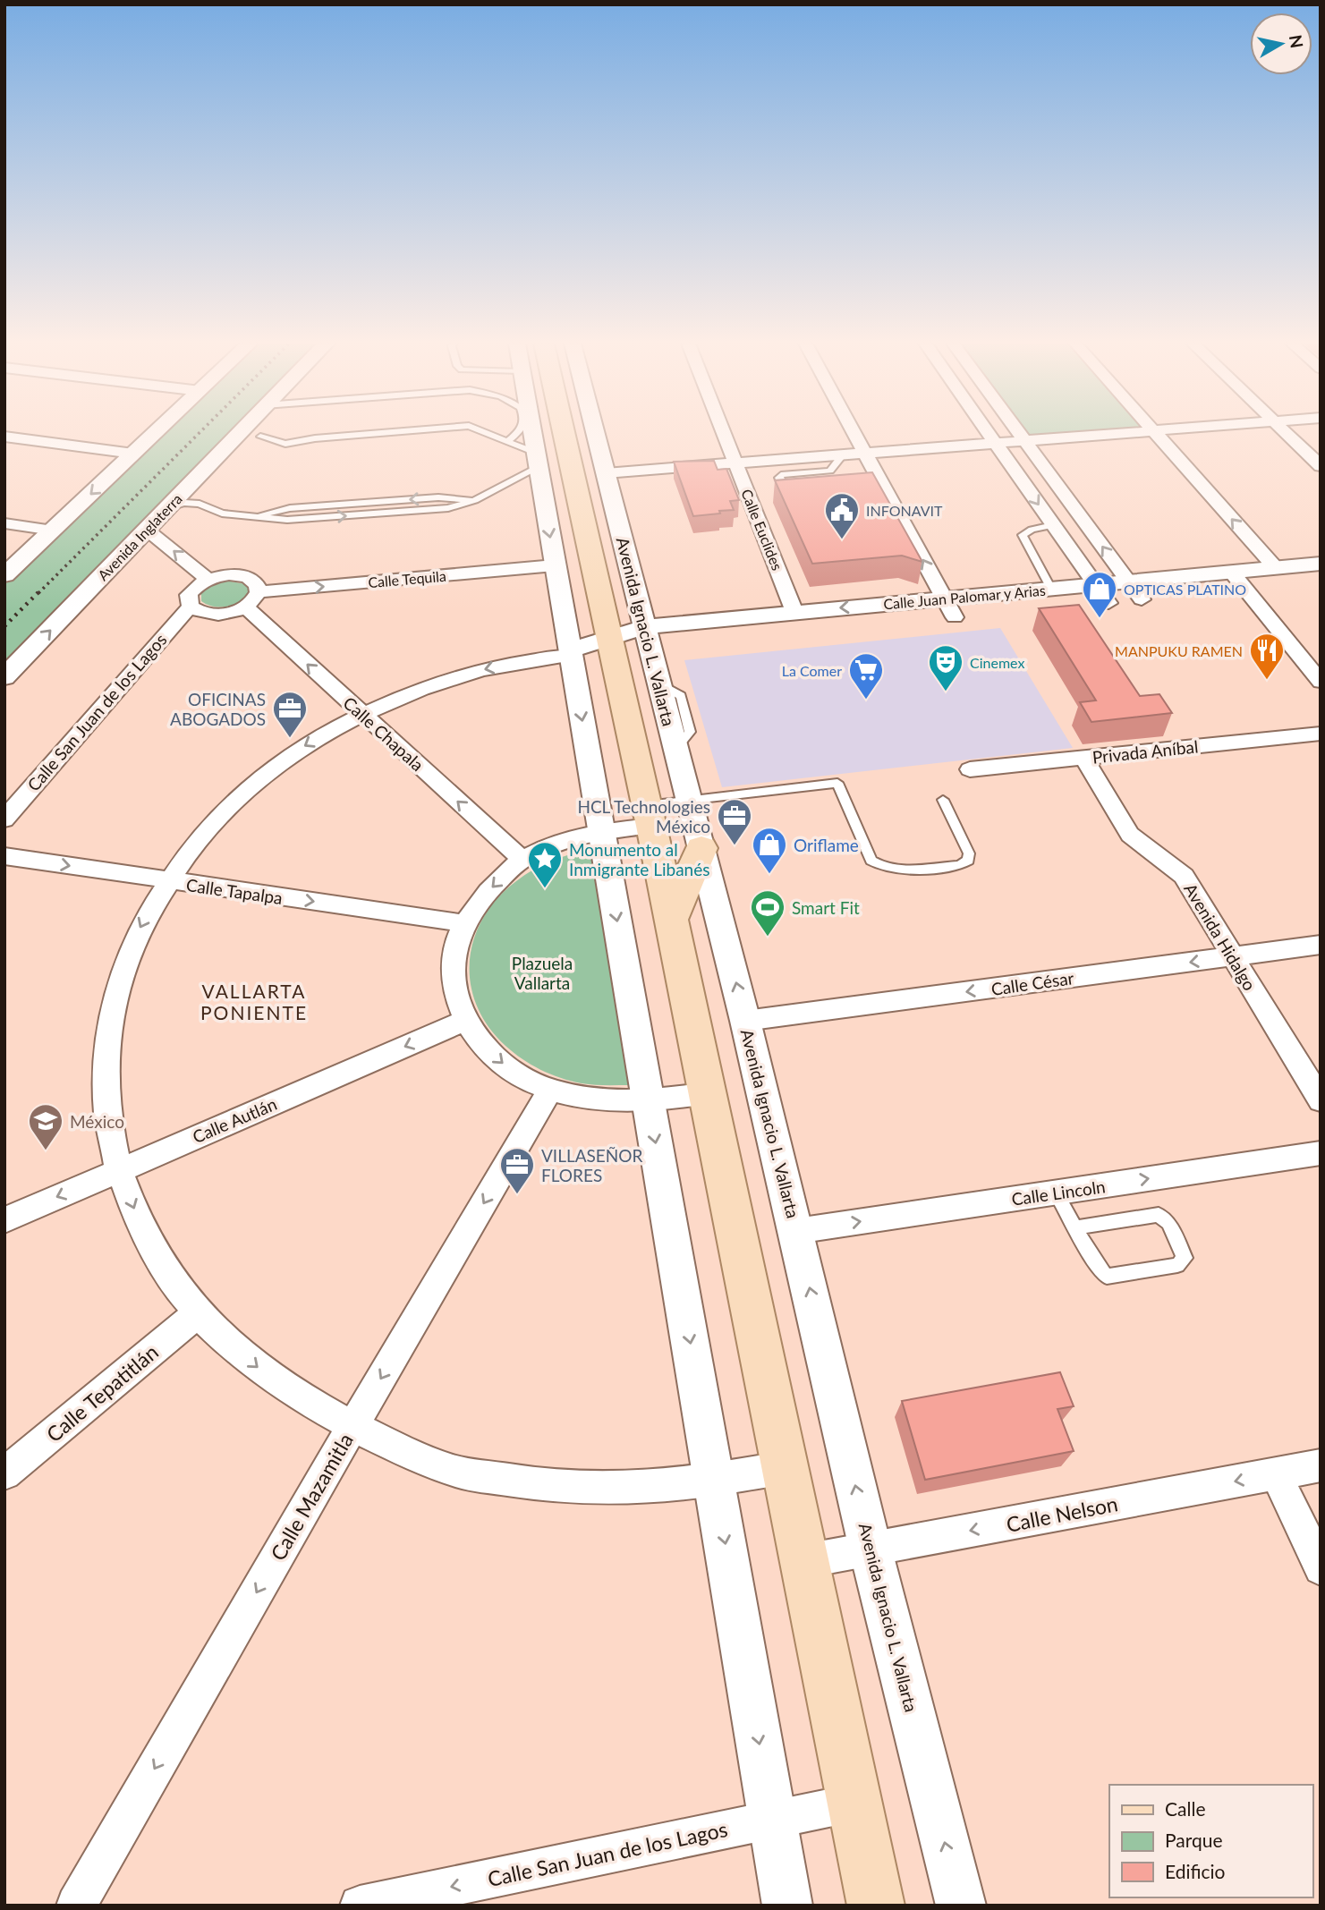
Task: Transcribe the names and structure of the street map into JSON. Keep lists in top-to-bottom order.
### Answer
{
  "streets": {
    "main road": ["Avenida Ignacio L. Vallarta"],
    "street": [
      "Calle Euclides",
      "Avenida Inglaterra",
      "Calle Tequila",
      "Calle Juan Palomar y Arias",
      "Calle San Juan de los Lagos",
      "Calle Chapala",
      "Privada Aníbal",
      "Calle Tapalpa",
      "Avenida Hidalgo",
      "Calle César",
      "Calle Autlán",
      "Calle Lincoln",
      "Calle Tepatitlán",
      "Calle Mazamitla",
      "Calle Nelson"
    ]
  },
  "crossings": [
    ["Calle Euclides", "Calle Juan Palomar y Arias"],
    ["Calle Juan Palomar y Arias", "Avenida Ignacio L. Vallarta"],
    ["Avenida Ignacio L. Vallarta", "Calle San Juan de los Lagos"],
    ["Avenida Ignacio L. Vallarta", "Calle César"],
    ["Avenida Ignacio L. Vallarta", "Calle Lincoln"],
    ["Avenida Ignacio L. Vallarta", "Calle Nelson"],
    ["Privada Aníbal", "Avenida Hidalgo"],
    ["Avenida Hidalgo", "Calle César"]
  ],
  "one_way": [
    "Calle San Juan de los Lagos",
    "Calle Chapala",
    "Calle Tapalpa",
    "Calle César",
    "Calle Autlán",
    "Calle Lincoln",
    "Calle Mazamitla",
    "Calle Nelson"
  ],
  "districts": ["VALLARTA PONIENTE"],
  "parks": ["Plazuela Vallarta"],
  "places": {
    "public building": ["INFONAVIT"],
    "shop": ["OPTICAS PLATINO", "Oriflame"],
    "restaurant": ["MANPUKU RAMEN"],
    "theatre": ["Cinemex"],
    "supermarket": ["La Comer"],
    "office": ["OFICINAS ABOGADOS", "HCL Technologies México", "VILLASEÑOR FLORES"],
    "place": ["Monumento al Inmigrante Libanés"],
    "sports": ["Smart Fit"],
    "school or university": ["México"]
  },
  "legend": ["Calle", "Parque", "Edificio"],
  "north": "right"
}
